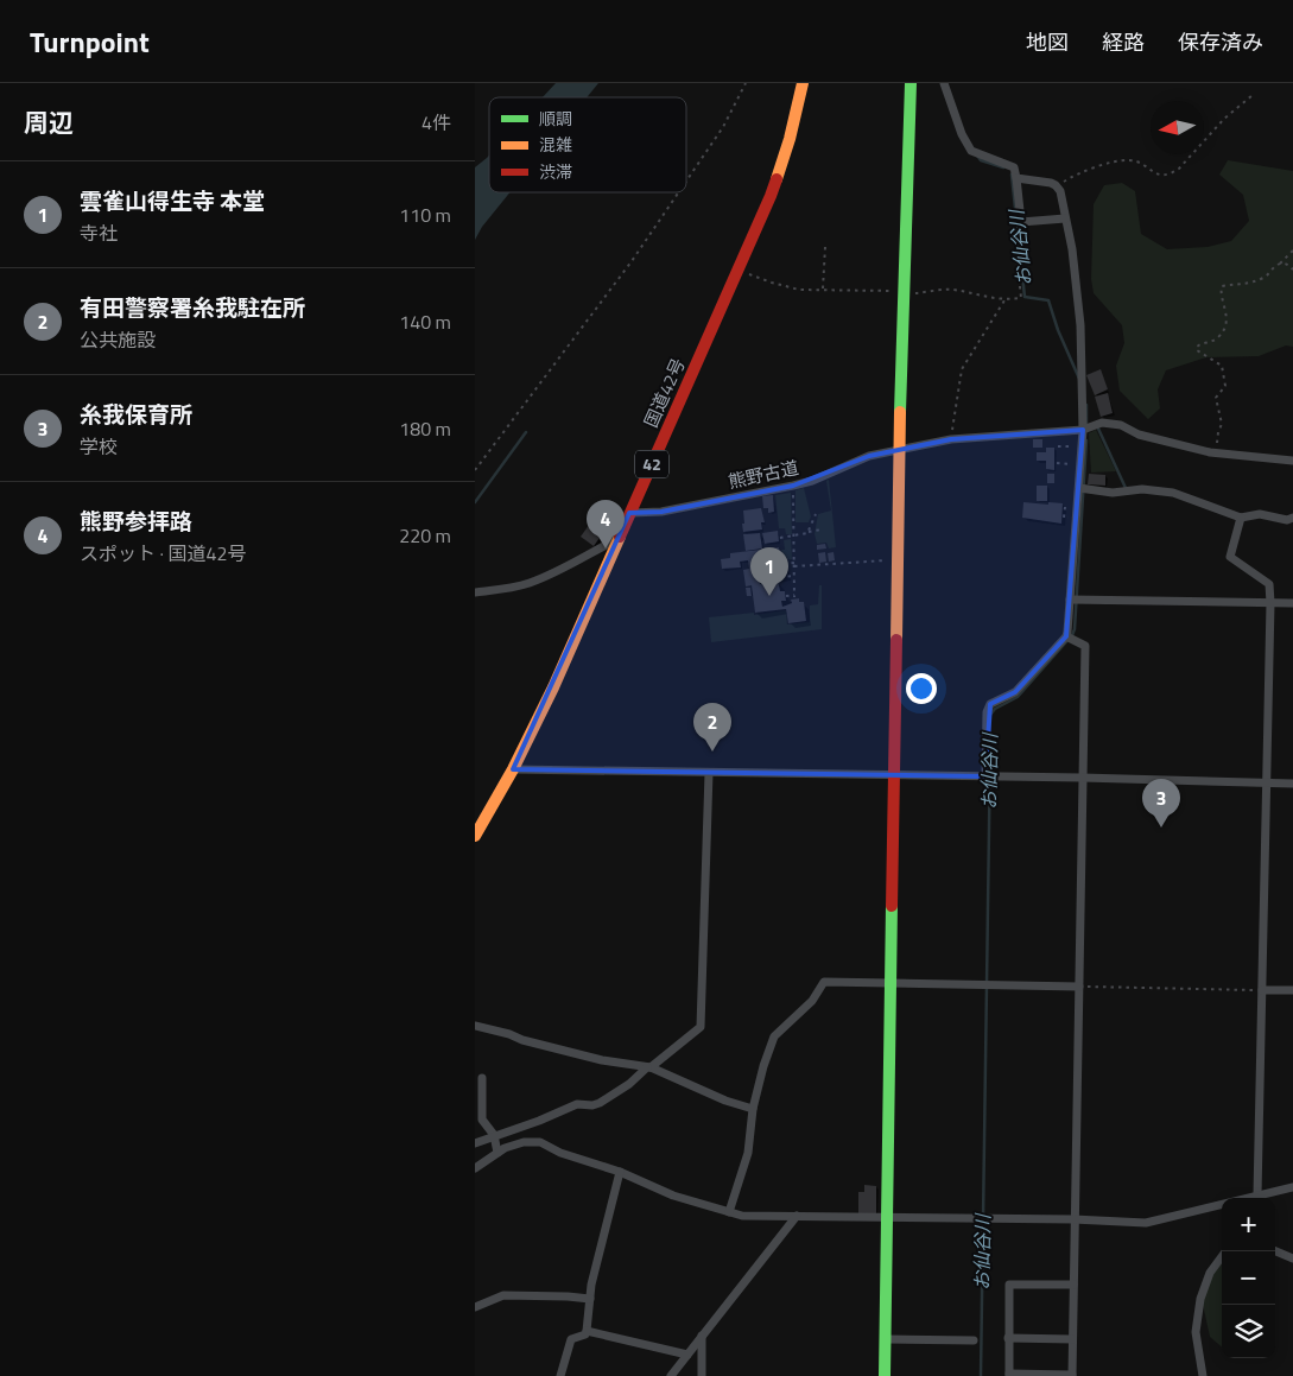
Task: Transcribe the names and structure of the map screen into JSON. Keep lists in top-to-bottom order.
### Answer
{
  "streets": {
    "main road": ["国道42号", "42"],
    "street": ["熊野古道"]
  },
  "crossings": [
    ["国道42号", "熊野古道"]
  ],
  "water": ["お仙谷川"],
  "legend": ["順調", "混雑", "渋滞"],
  "north": "left",
  "page": {
    "header": "Turnpoint",
    "nav": ["地図", "経路", "保存済み"],
    "heading": ["周辺", "4件"],
    "list": [
      {
        "mark": "1",
        "name": "雲雀山得生寺 本堂",
        "note": "寺社",
        "value": "110 m"
      },
      {
        "mark": "2",
        "name": "有田警察署糸我駐在所",
        "note": "公共施設",
        "value": "140 m"
      },
      {
        "mark": "3",
        "name": "糸我保育所",
        "note": "学校",
        "value": "180 m"
      },
      {
        "mark": "4",
        "name": "熊野参拝路",
        "note": "スポット · 国道42号",
        "value": "220 m"
      }
    ],
    "pins": [
      "4",
      "1",
      "2",
      "3"
    ],
    "map_buttons": ["+", "−"]
  }
}
